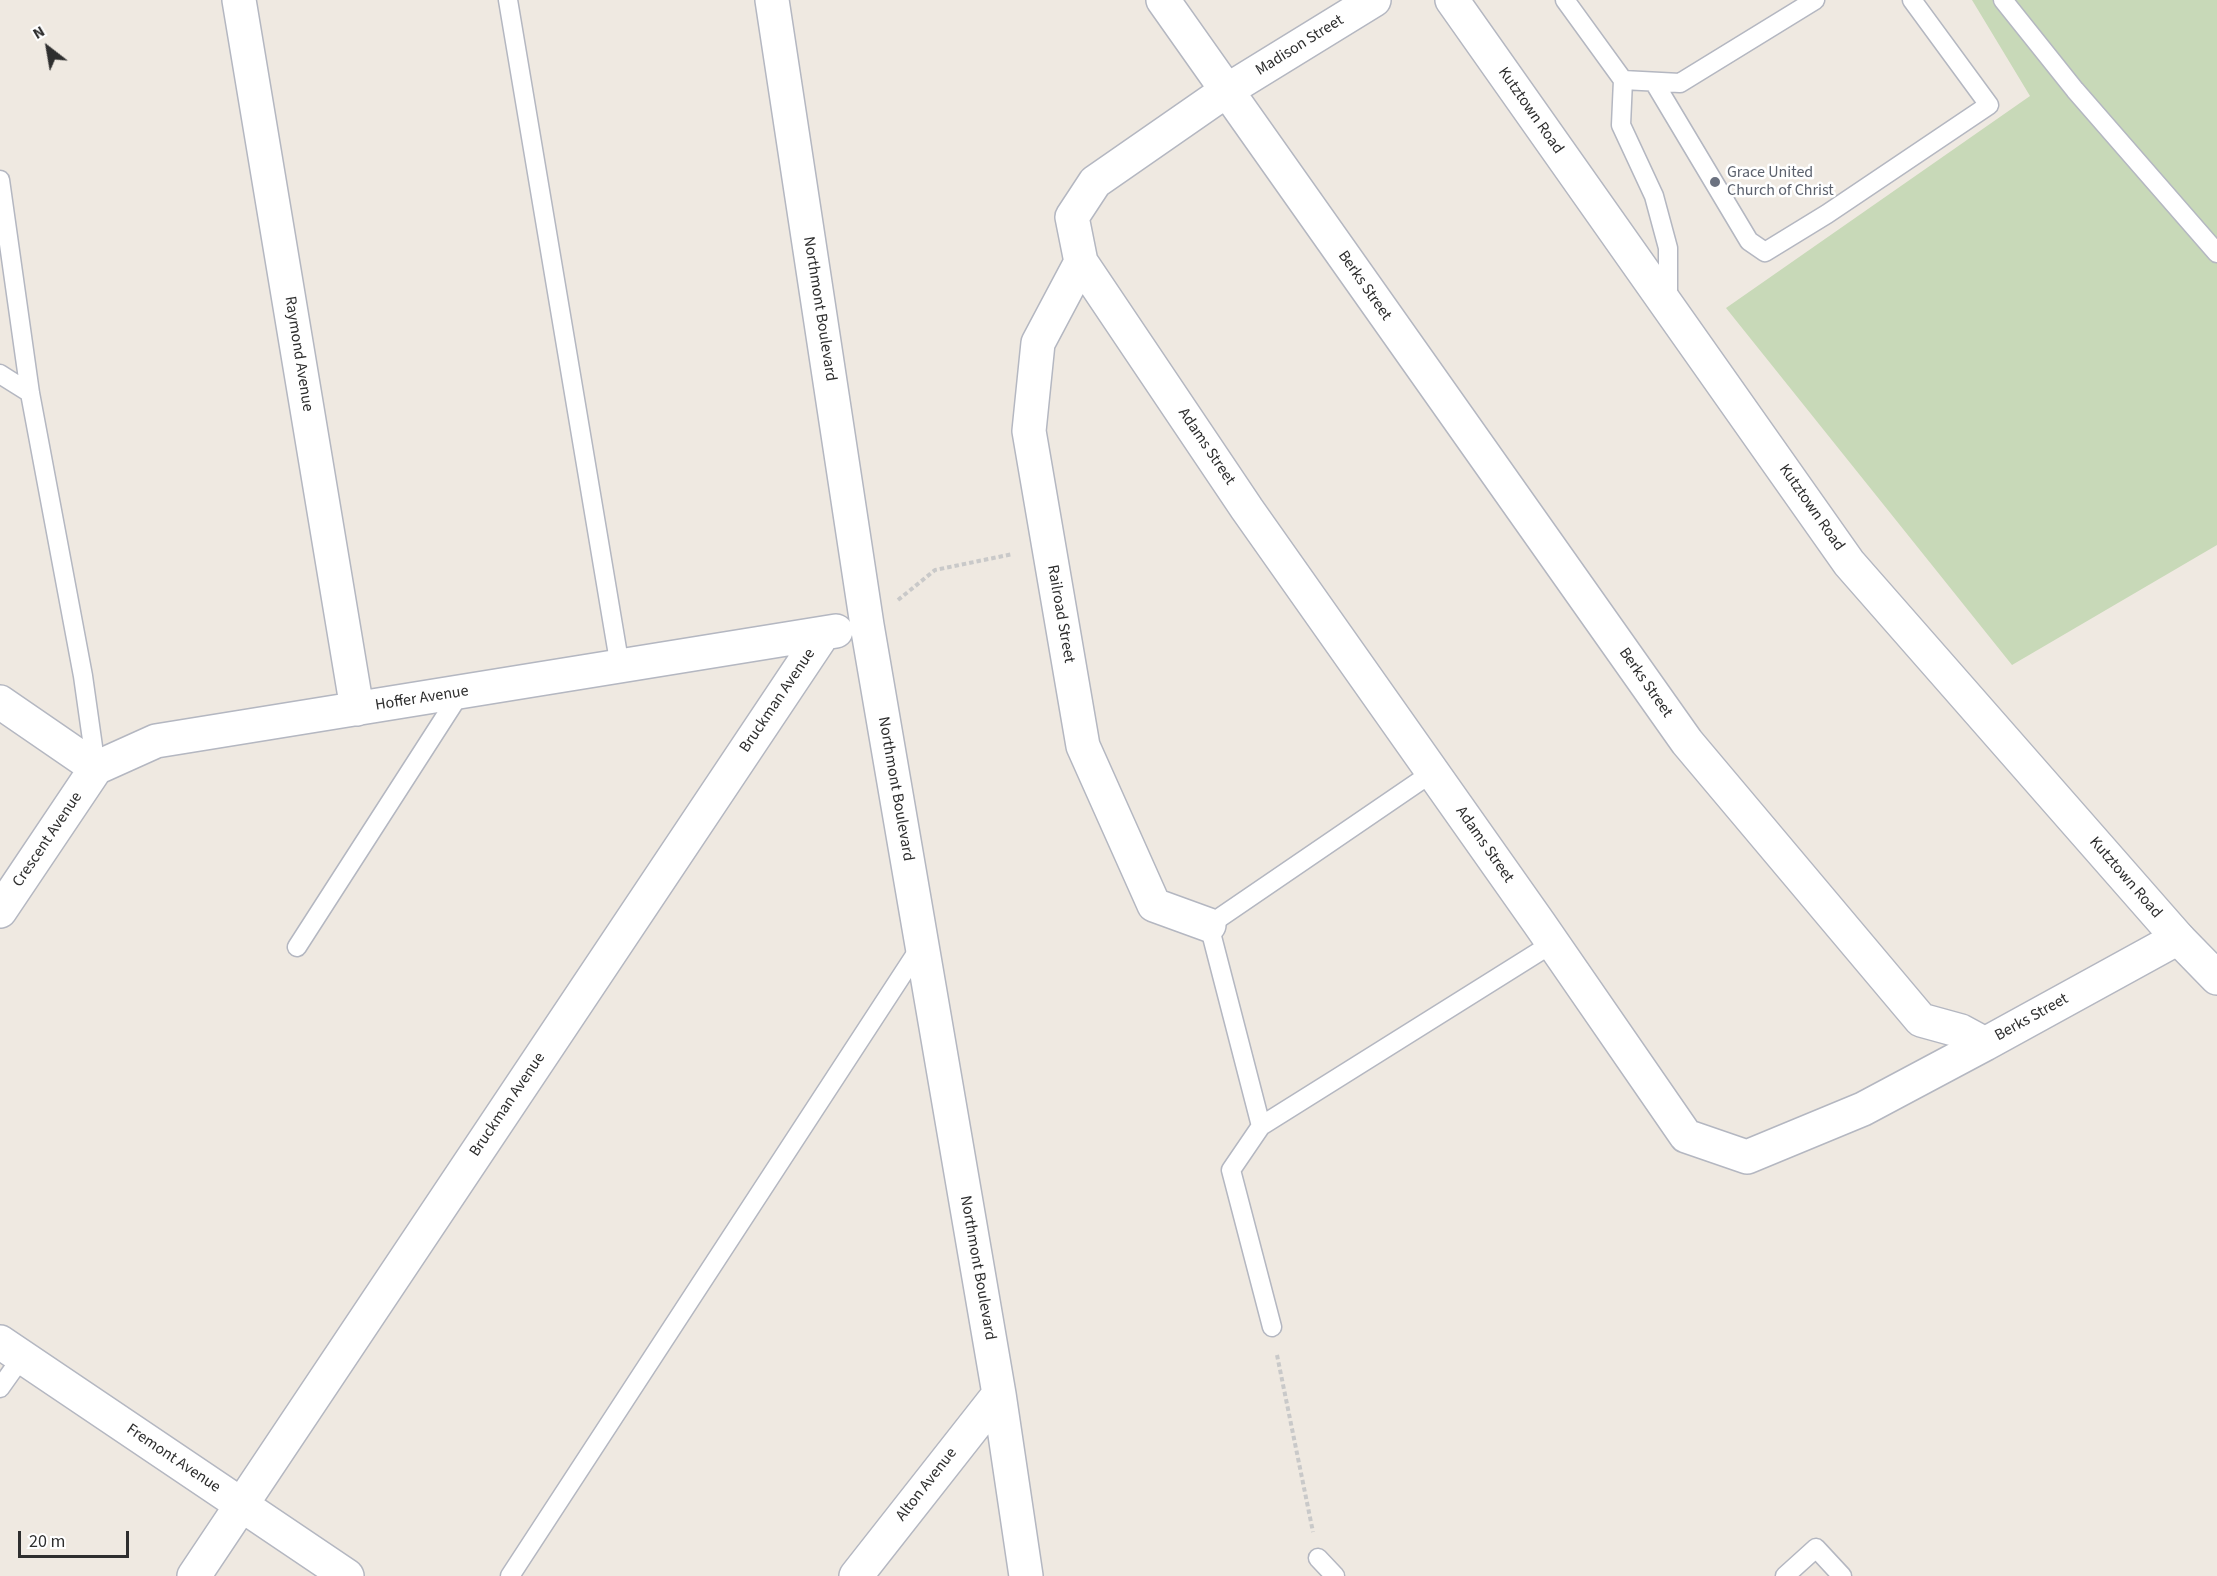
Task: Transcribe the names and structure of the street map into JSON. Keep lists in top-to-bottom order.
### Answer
{
  "streets": {
    "street": [
      "Madison Street",
      "Kutztown Road",
      "Berks Street",
      "Northmont Boulevard",
      "Raymond Avenue",
      "Adams Street",
      "Railroad Street",
      "Hoffer Avenue",
      "Bruckman Avenue",
      "Crescent Avenue",
      "Fremont Avenue",
      "Alton Avenue"
    ]
  },
  "crossings": [
    ["Madison Street", "Berks Street"],
    ["Madison Street", "Adams Street"],
    ["Kutztown Road", "Berks Street"],
    ["Berks Street", "Adams Street"],
    ["Northmont Boulevard", "Hoffer Avenue"],
    ["Northmont Boulevard", "Alton Avenue"],
    ["Raymond Avenue", "Hoffer Avenue"],
    ["Adams Street", "Railroad Street"],
    ["Hoffer Avenue", "Bruckman Avenue"],
    ["Hoffer Avenue", "Crescent Avenue"],
    ["Bruckman Avenue", "Fremont Avenue"]
  ],
  "places": ["Grace United Church of Christ"],
  "scale_bar": "20 m",
  "north": "top left"
}
